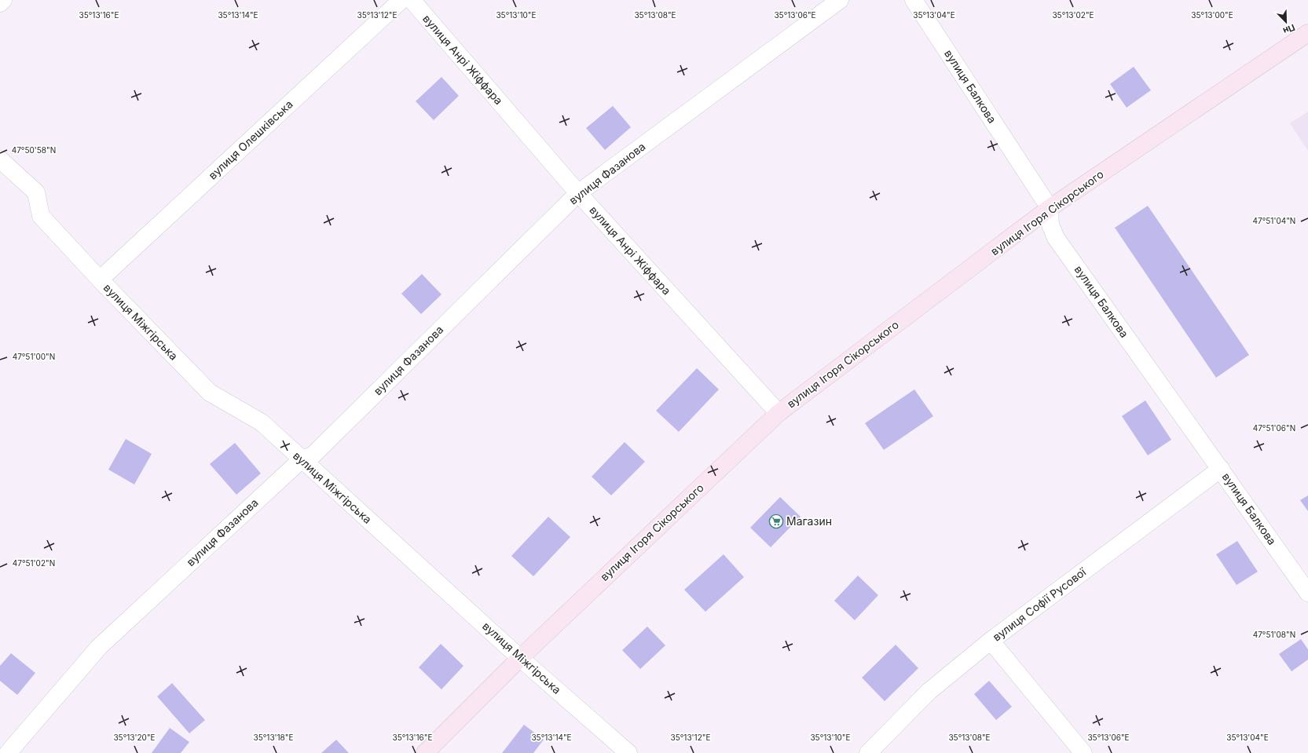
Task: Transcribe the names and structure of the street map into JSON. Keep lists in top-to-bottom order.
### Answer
{
  "streets": {
    "main road": ["вулиця Ігоря Сікорського"],
    "street": [
      "вулиця Анрі Жіффара",
      "вулиця Балкова",
      "вулиця Олешківська",
      "вулиця Фазанова",
      "вулиця Міжгірська",
      "вулиця Софії Русової"
    ]
  },
  "crossings": [
    ["вулиця Анрі Жіффара", "вулиця Фазанова"],
    ["вулиця Анрі Жіффара", "вулиця Ігоря Сікорського"],
    ["вулиця Балкова", "вулиця Ігоря Сікорського"],
    ["вулиця Балкова", "вулиця Софії Русової"],
    ["вулиця Олешківська", "вулиця Міжгірська"],
    ["вулиця Фазанова", "вулиця Міжгірська"],
    ["вулиця Ігоря Сікорського", "вулиця Міжгірська"]
  ],
  "places": {
    "supermarket": ["Магазин"]
  },
  "north": "bottom right",
  "coordinates": [
    "35°13'16\"E",
    "35°13'14\"E",
    "35°13'12\"E",
    "35°13'10\"E",
    "35°13'08\"E",
    "35°13'06\"E",
    "35°13'04\"E",
    "35°13'02\"E",
    "35°13'00\"E",
    "47°50'58\"N",
    "47°51'04\"N",
    "47°51'00\"N",
    "47°51'06\"N",
    "47°51'02\"N",
    "47°51'08\"N",
    "35°13'20\"E",
    "35°13'18\"E"
  ]
}
